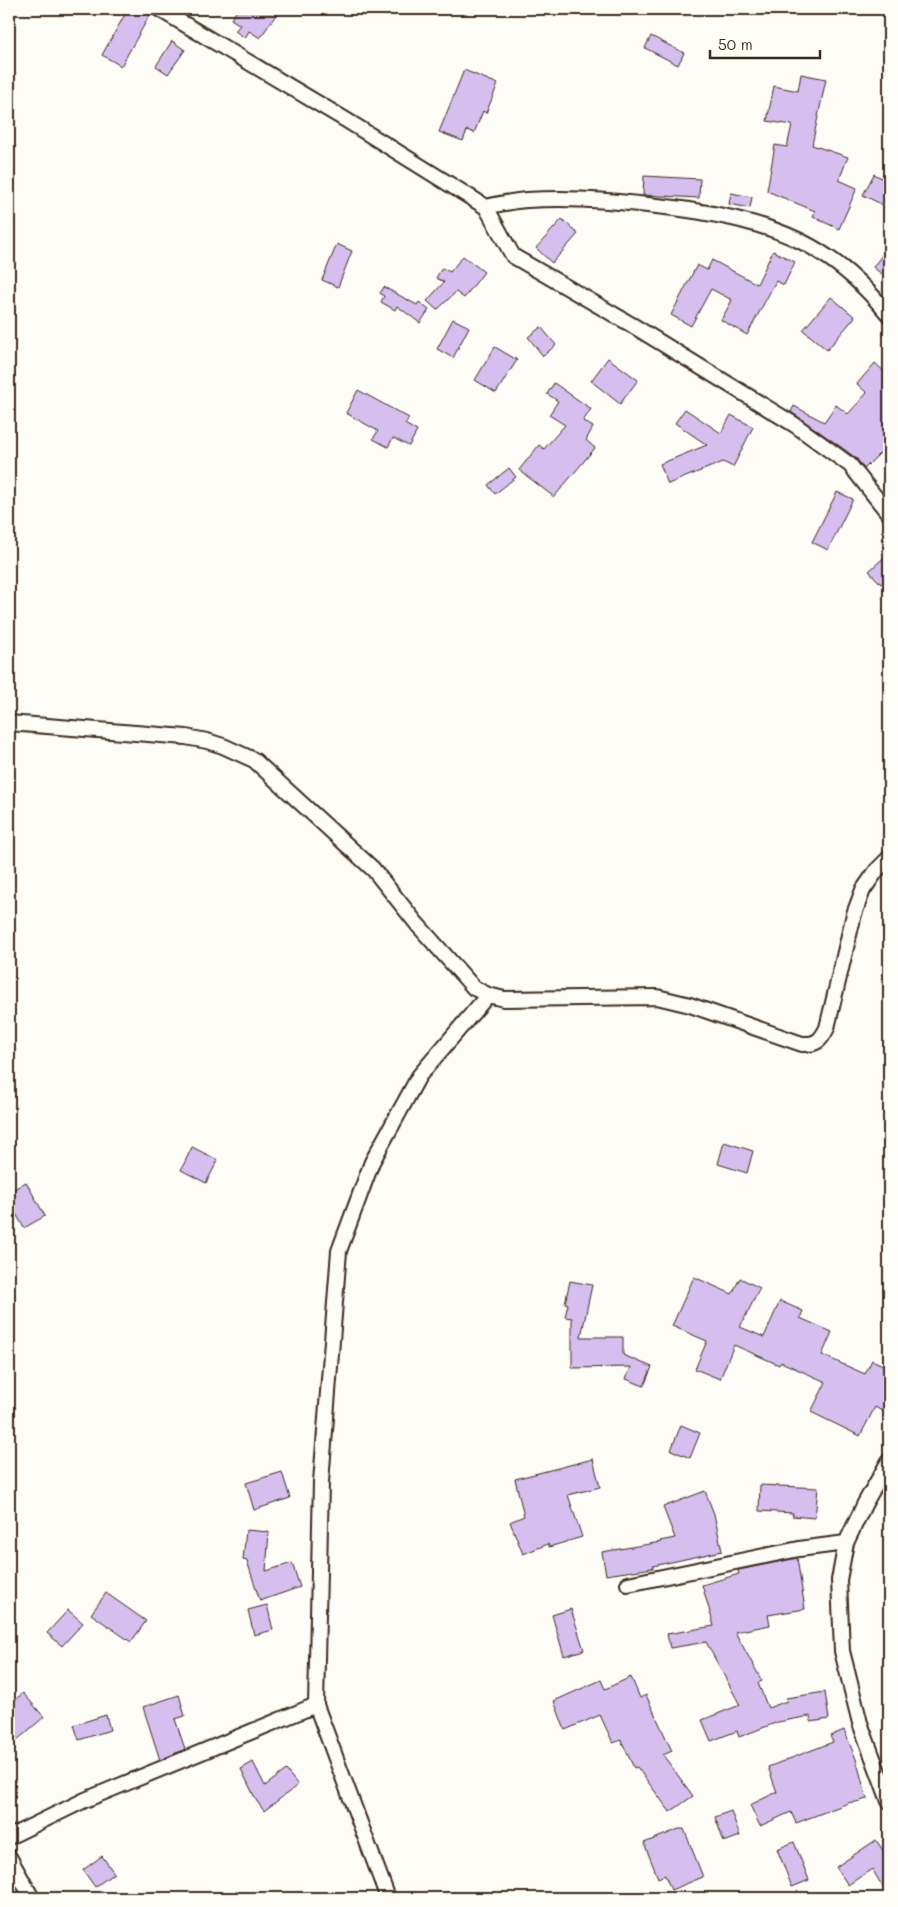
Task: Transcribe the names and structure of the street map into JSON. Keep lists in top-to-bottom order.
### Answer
{
  "scale_bar": "50 m"
}
